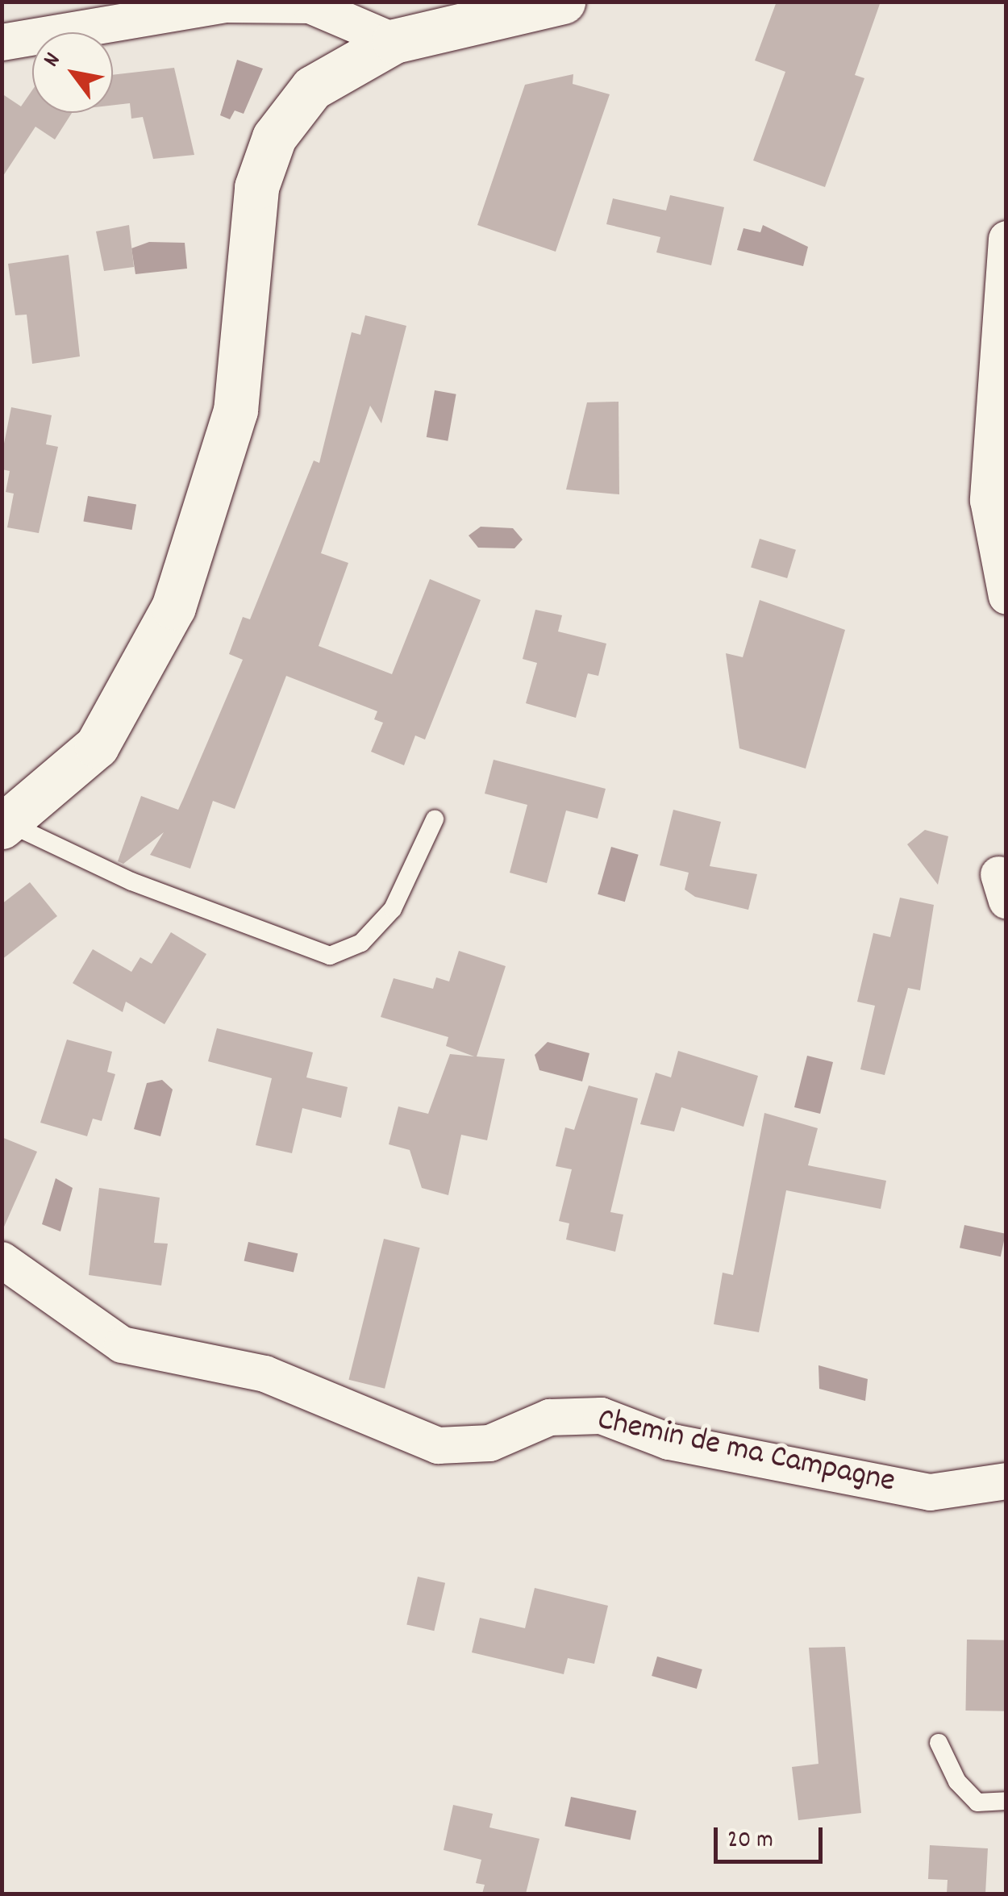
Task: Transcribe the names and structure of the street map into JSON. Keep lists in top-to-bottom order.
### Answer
{
  "streets": {
    "street": ["Chemin de ma Campagne"]
  },
  "scale_bar": "20 m",
  "north": "top left"
}
